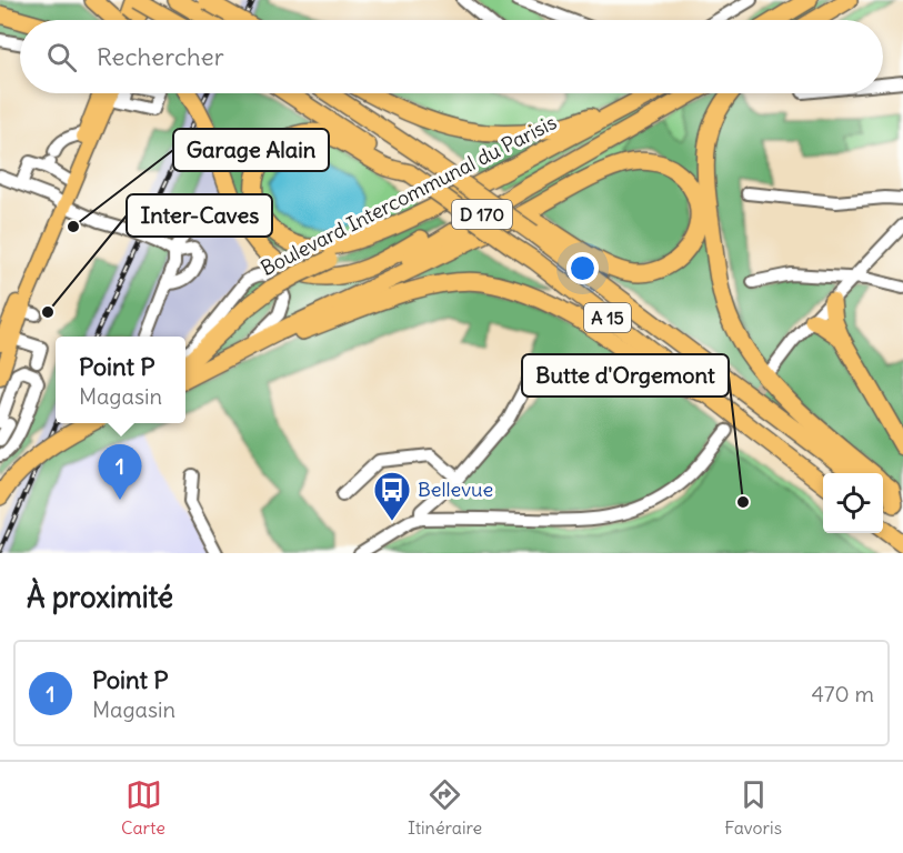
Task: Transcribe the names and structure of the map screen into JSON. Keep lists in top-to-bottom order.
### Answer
{
  "streets": {
    "highway": ["Boulevard Intercommunal du Parisis", "D 170", "A 15"]
  },
  "places": {
    "other": ["Garage Alain", "Inter-Caves", "Butte d'Orgemont"],
    "bus stop": ["Bellevue"]
  },
  "page": {
    "search": "Rechercher",
    "popup": ["Point P", "Magasin"],
    "pins": "1",
    "heading": "À proximité",
    "list": [
      {
        "mark": "1",
        "name": "Point P",
        "note": "Magasin",
        "value": "470 m"
      }
    ],
    "nav": ["Carte", "Itinéraire", "Favoris"]
  }
}
